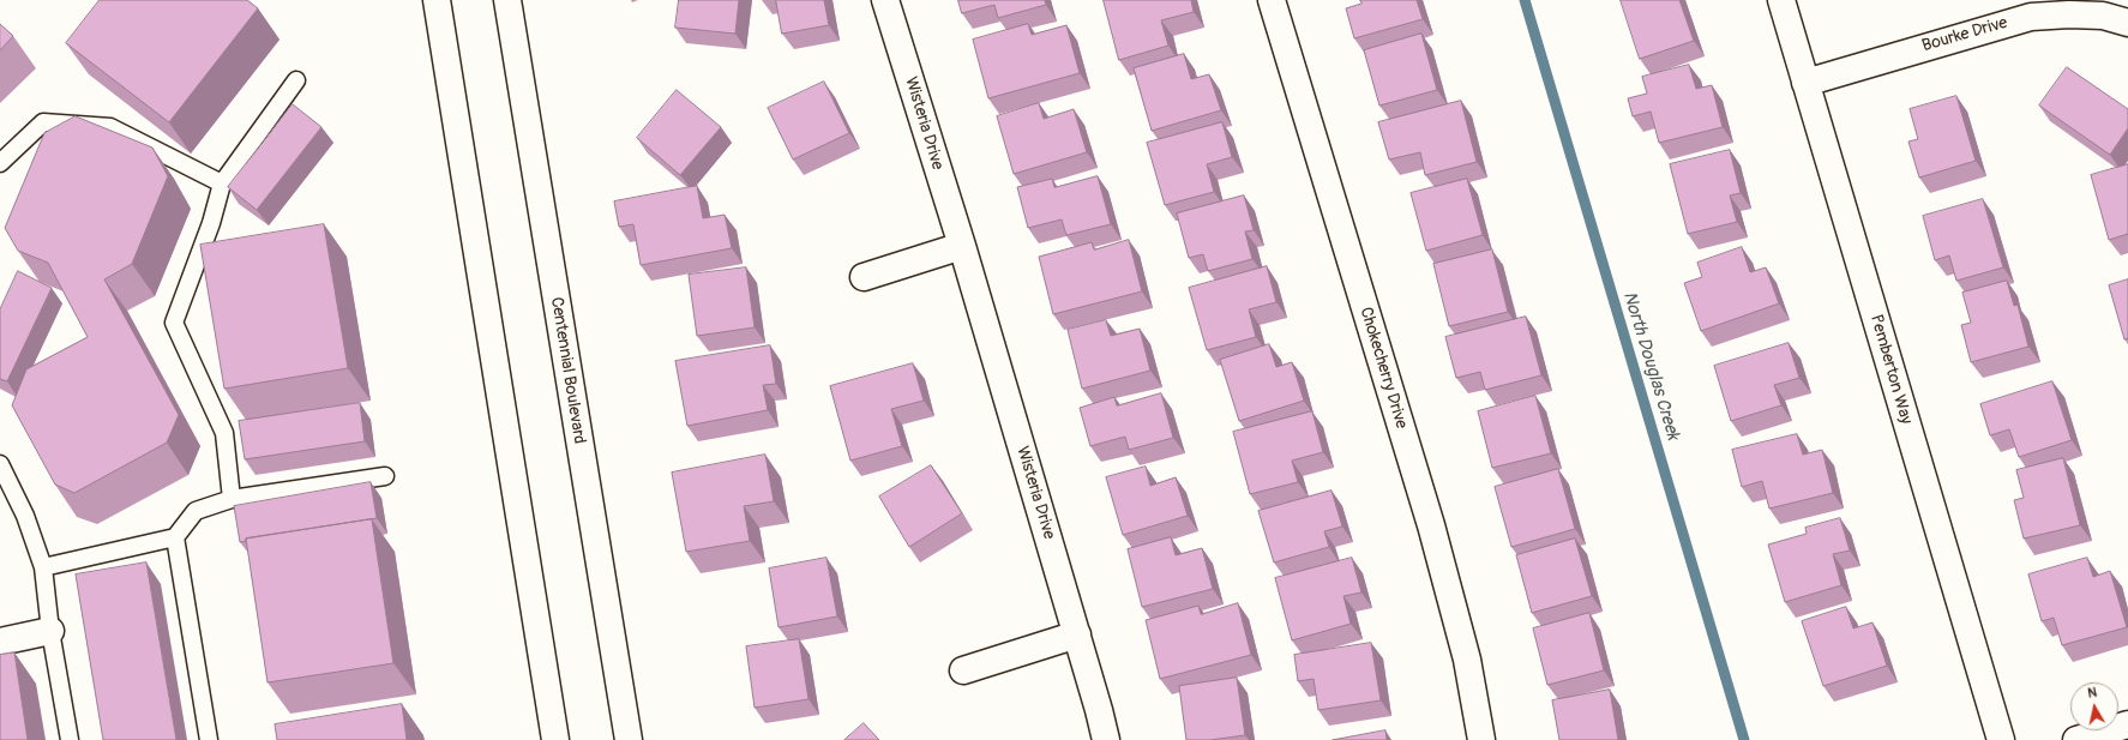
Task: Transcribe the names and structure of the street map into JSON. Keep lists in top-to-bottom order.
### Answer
{
  "streets": {
    "street": [
      "Bourke Drive",
      "Wisteria Drive",
      "Chokecherry Drive",
      "Pemberton Way",
      "Centennial Boulevard"
    ]
  },
  "crossings": [
    ["Bourke Drive", "Pemberton Way"]
  ],
  "water": ["North Douglas Creek"],
  "north": "top"
}
